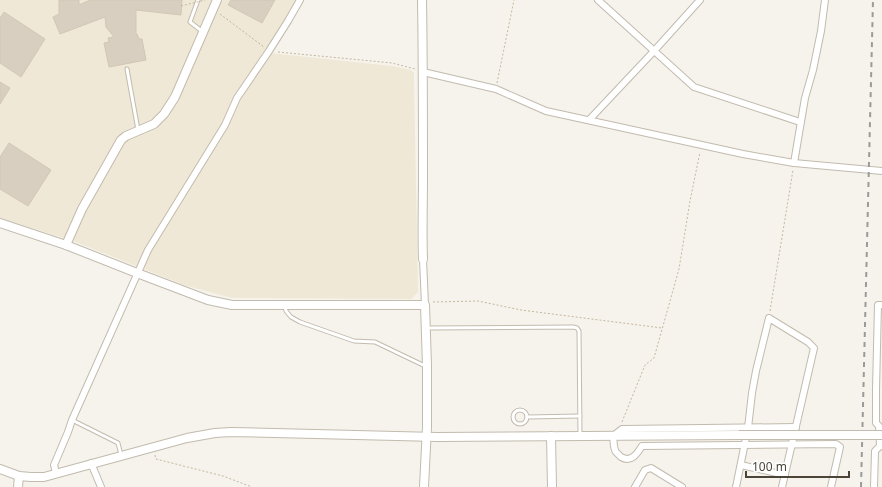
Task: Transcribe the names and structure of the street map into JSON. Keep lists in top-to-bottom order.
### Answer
{
  "scale_bar": "100 m"
}
